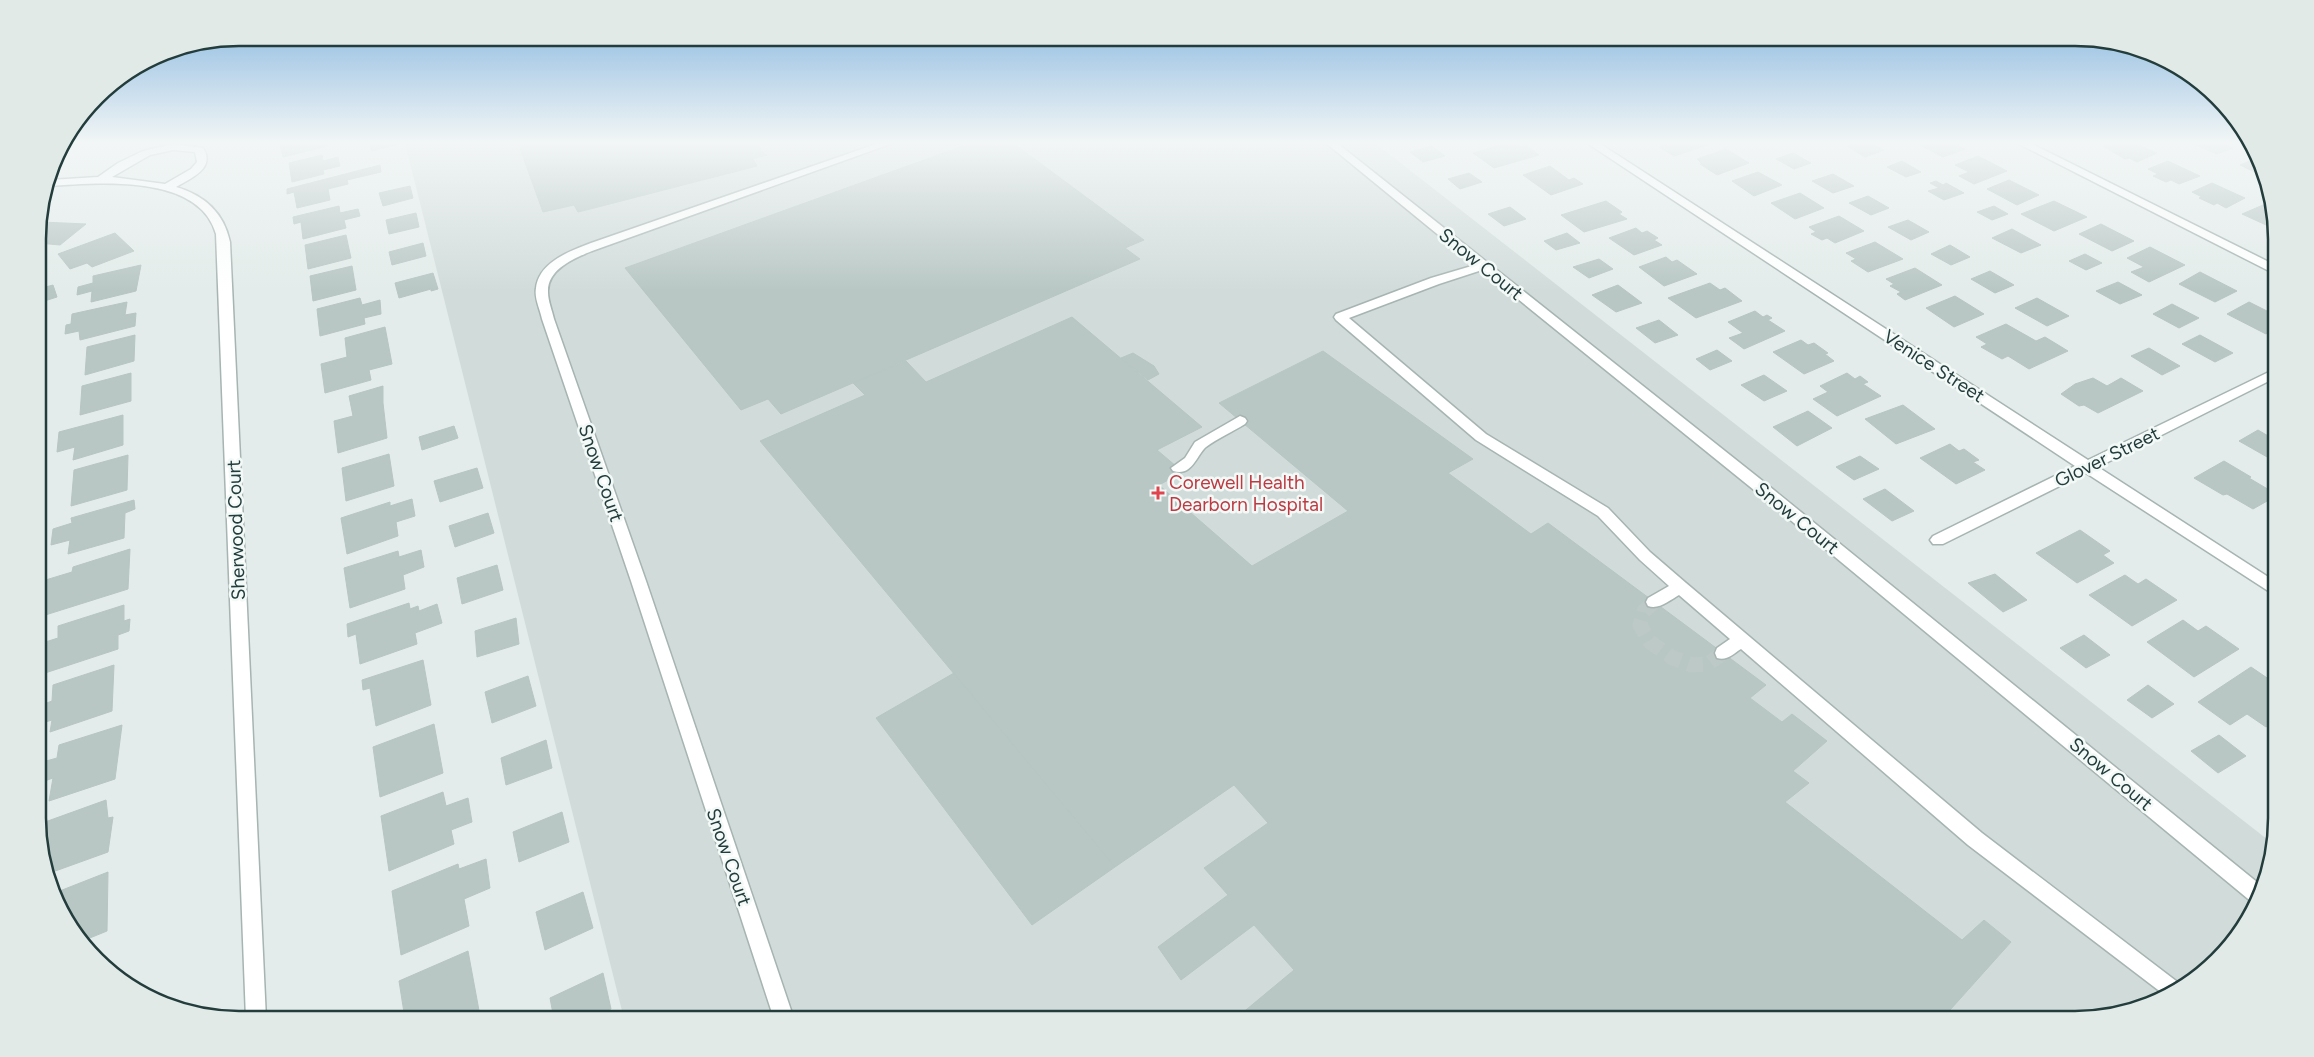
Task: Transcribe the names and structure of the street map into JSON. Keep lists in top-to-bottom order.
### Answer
{
  "streets": {
    "street": [
      "Snow Court",
      "Venice Street",
      "Glover Street",
      "Sherwood Court"
    ]
  },
  "crossings": [
    ["Venice Street", "Glover Street"]
  ],
  "places": {
    "health": ["Corewell Health Dearborn Hospital"]
  }
}
